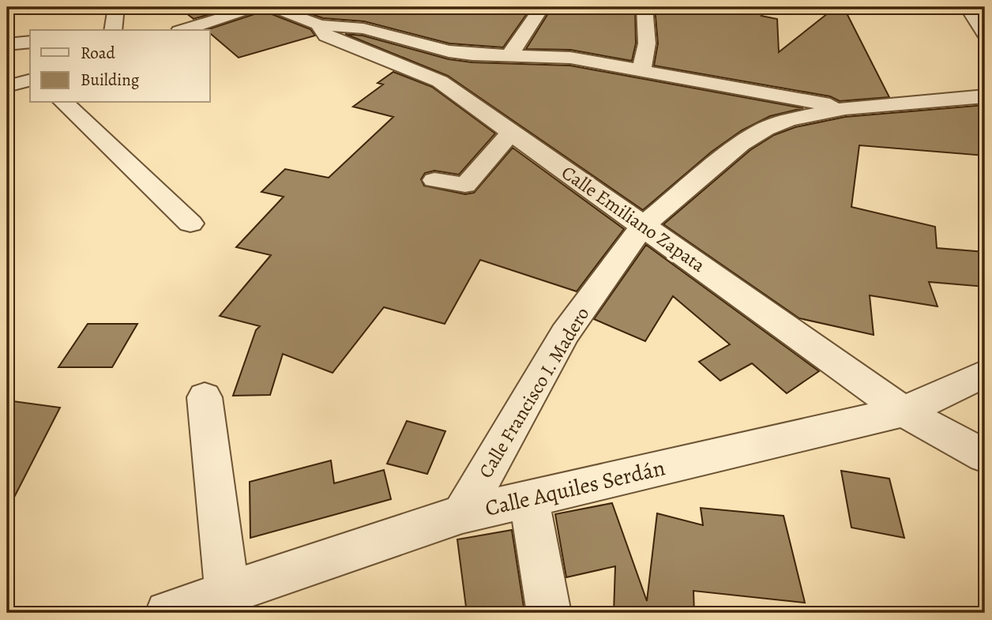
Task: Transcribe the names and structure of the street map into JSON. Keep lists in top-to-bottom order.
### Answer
{
  "streets": {
    "street": ["Calle Emiliano Zapata", "Calle Francisco I. Madero", "Calle Aquiles Serdán"]
  },
  "crossings": [
    ["Calle Emiliano Zapata", "Calle Francisco I. Madero"],
    ["Calle Emiliano Zapata", "Calle Aquiles Serdán"],
    ["Calle Francisco I. Madero", "Calle Aquiles Serdán"]
  ],
  "legend": ["Road", "Building"]
}
